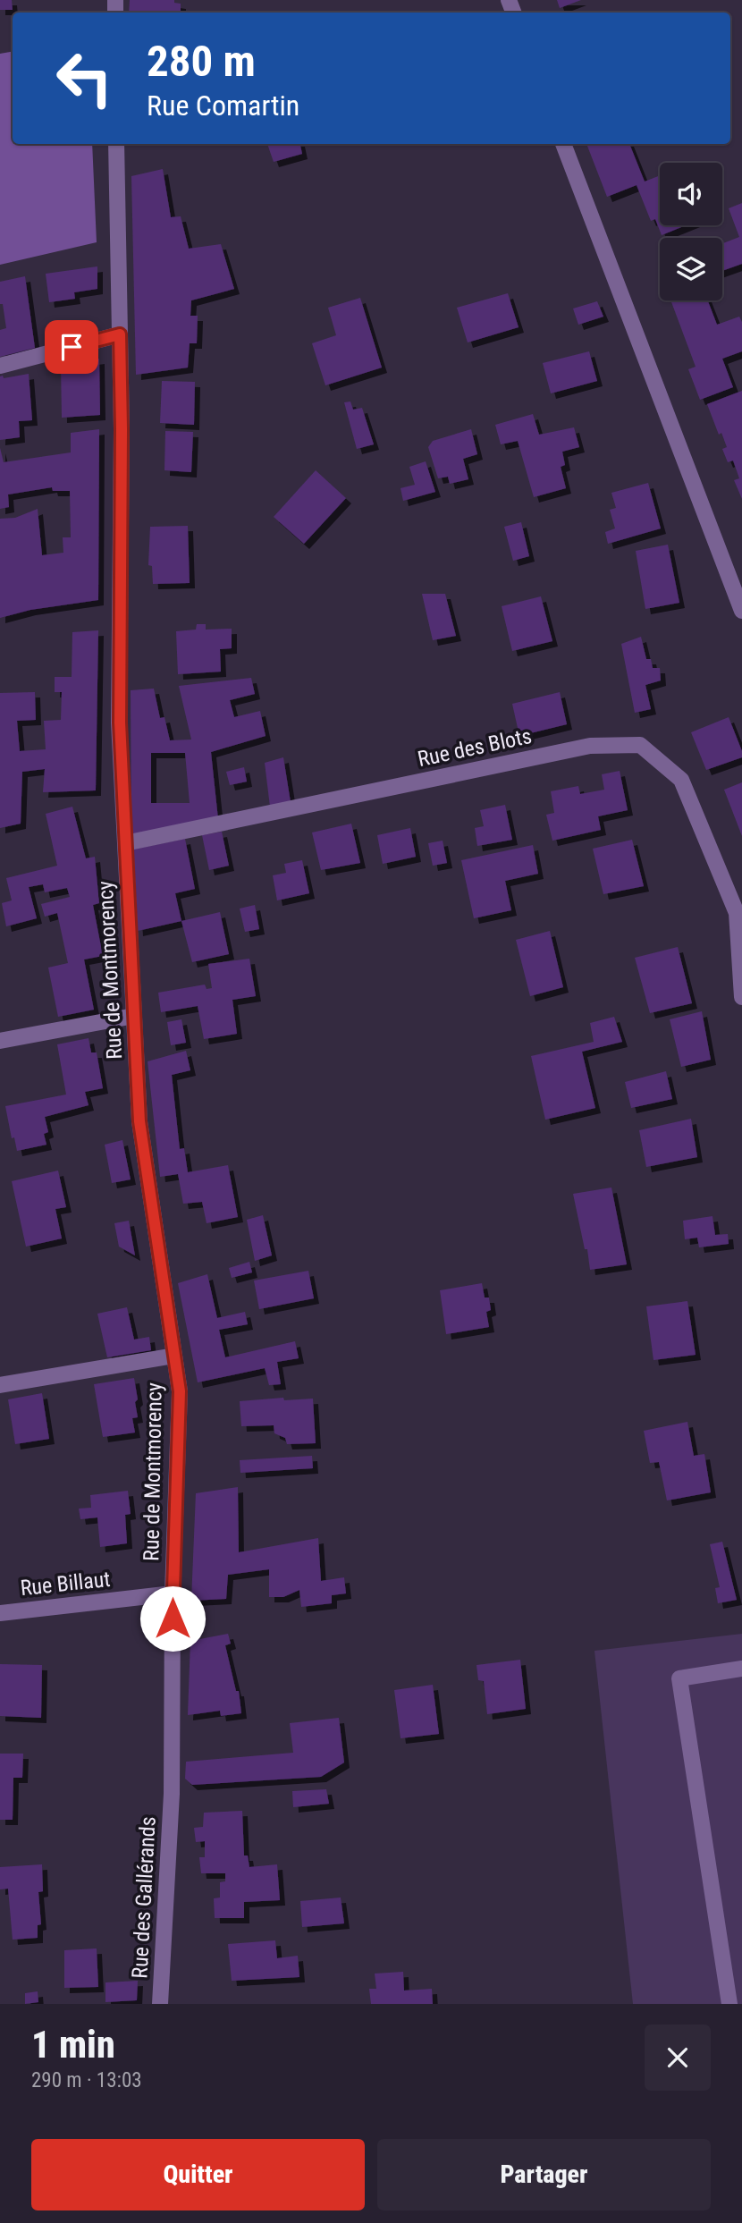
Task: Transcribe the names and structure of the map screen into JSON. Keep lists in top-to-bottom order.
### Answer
{
  "streets": {
    "street": [
      "Rue des Blots",
      "Rue de Montmorency",
      "Rue Billaut",
      "Rue des Gallérands"
    ]
  },
  "crossings": [
    ["Rue des Blots", "Rue de Montmorency"],
    ["Rue de Montmorency", "Rue Billaut"],
    ["Rue de Montmorency", "Rue des Gallérands"]
  ],
  "page": {
    "turn": ["280 m", "Rue Comartin"],
    "heading": ["1 min", "290 m · 13:03"],
    "buttons": ["Quitter", "Partager"]
  }
}
